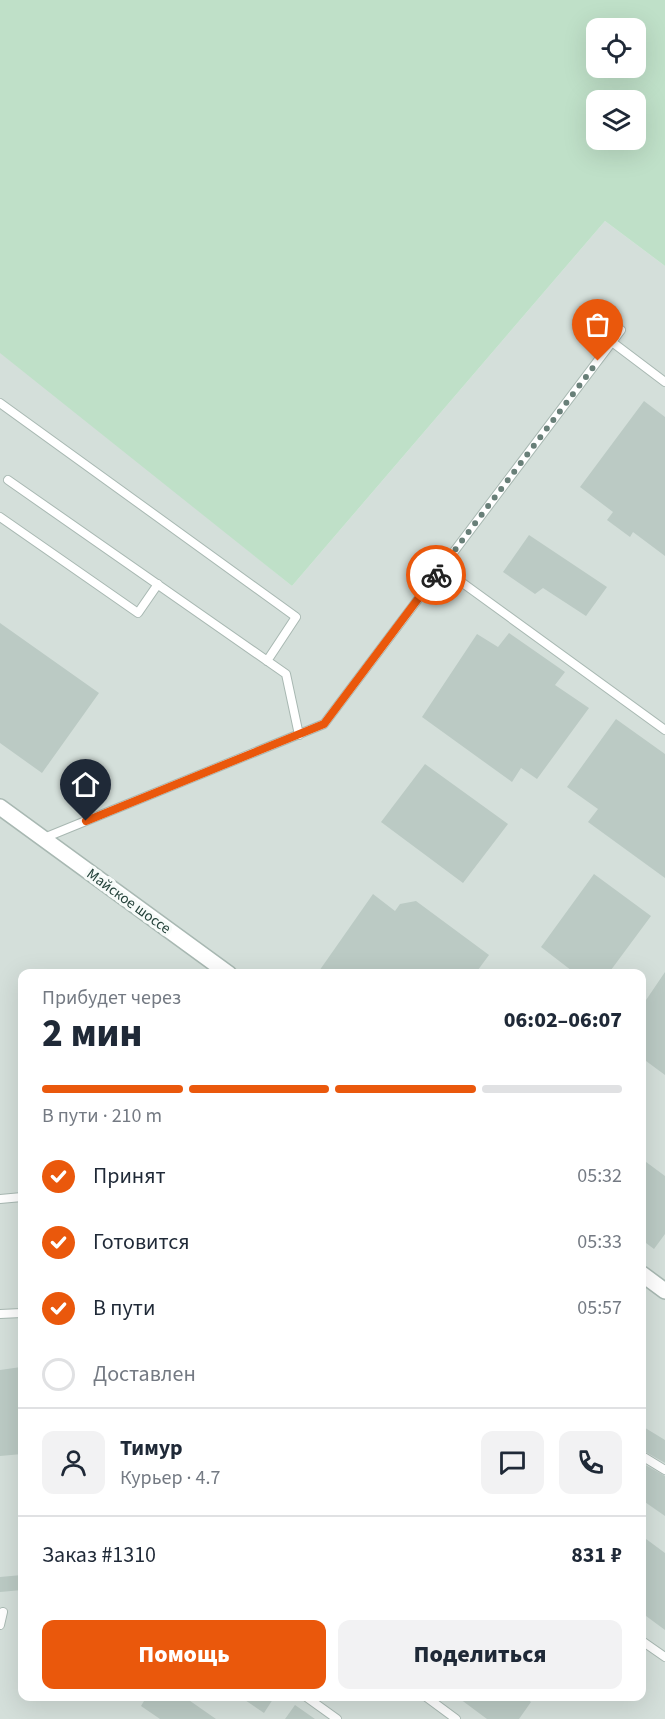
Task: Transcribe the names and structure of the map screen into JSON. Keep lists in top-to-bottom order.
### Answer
{
  "streets": {
    "street": ["Майское шоссе"]
  },
  "page": {
    "heading": ["2 мин", "Прибудет через", "06:02–06:07"],
    "panel": [
      "Тимур",
      "Курьер · 4.7",
      "Заказ #1310",
      "831 ₽"
    ],
    "bar": "В пути · 210 m",
    "list": [
      ["Принят", "05:32"],
      ["Готовится", "05:33"],
      ["В пути", "05:57"],
      "Доставлен"
    ],
    "buttons": ["Помощь", "Поделиться"]
  }
}
